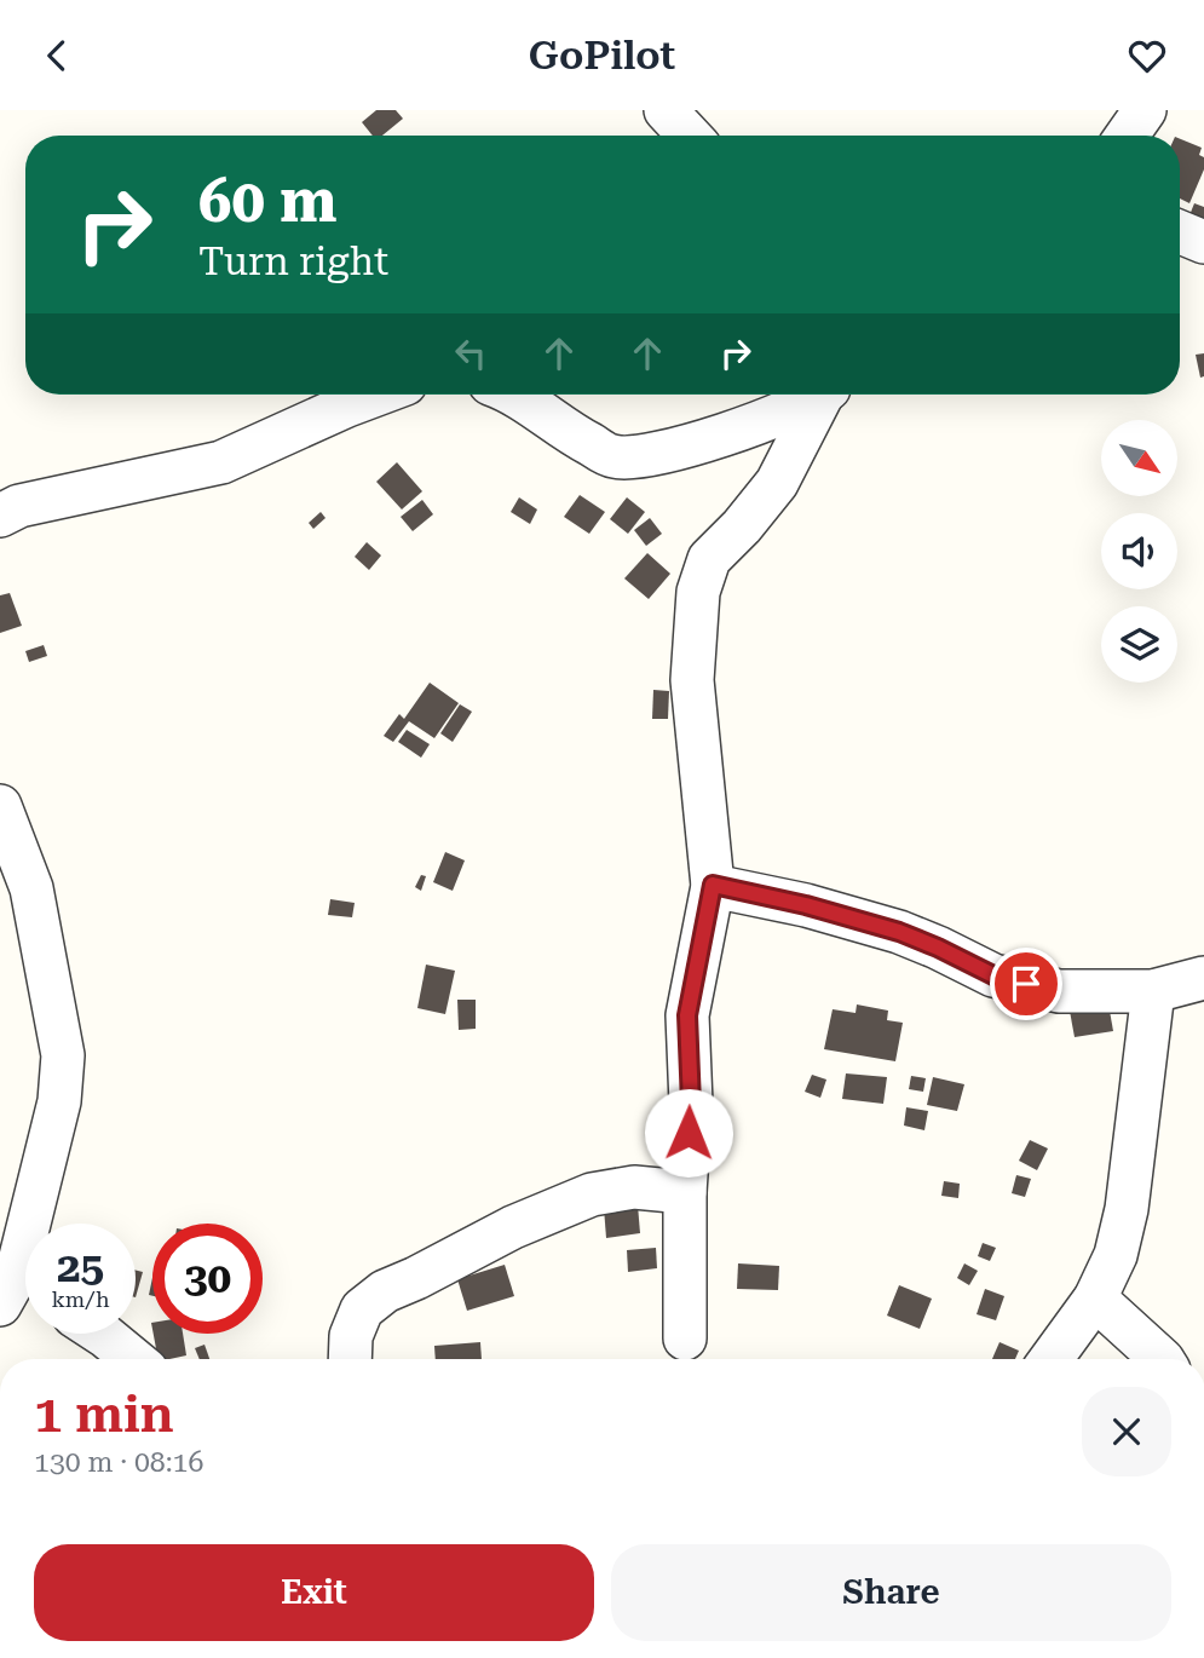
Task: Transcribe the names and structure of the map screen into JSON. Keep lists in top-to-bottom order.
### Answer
{
  "north": "bottom right",
  "page": {
    "header": "GoPilot",
    "turn": ["60 m", "Turn right"],
    "speed": "25 km/h",
    "limit": "30",
    "heading": ["1 min", "130 m · 08:16"],
    "buttons": ["Exit", "Share"]
  }
}
